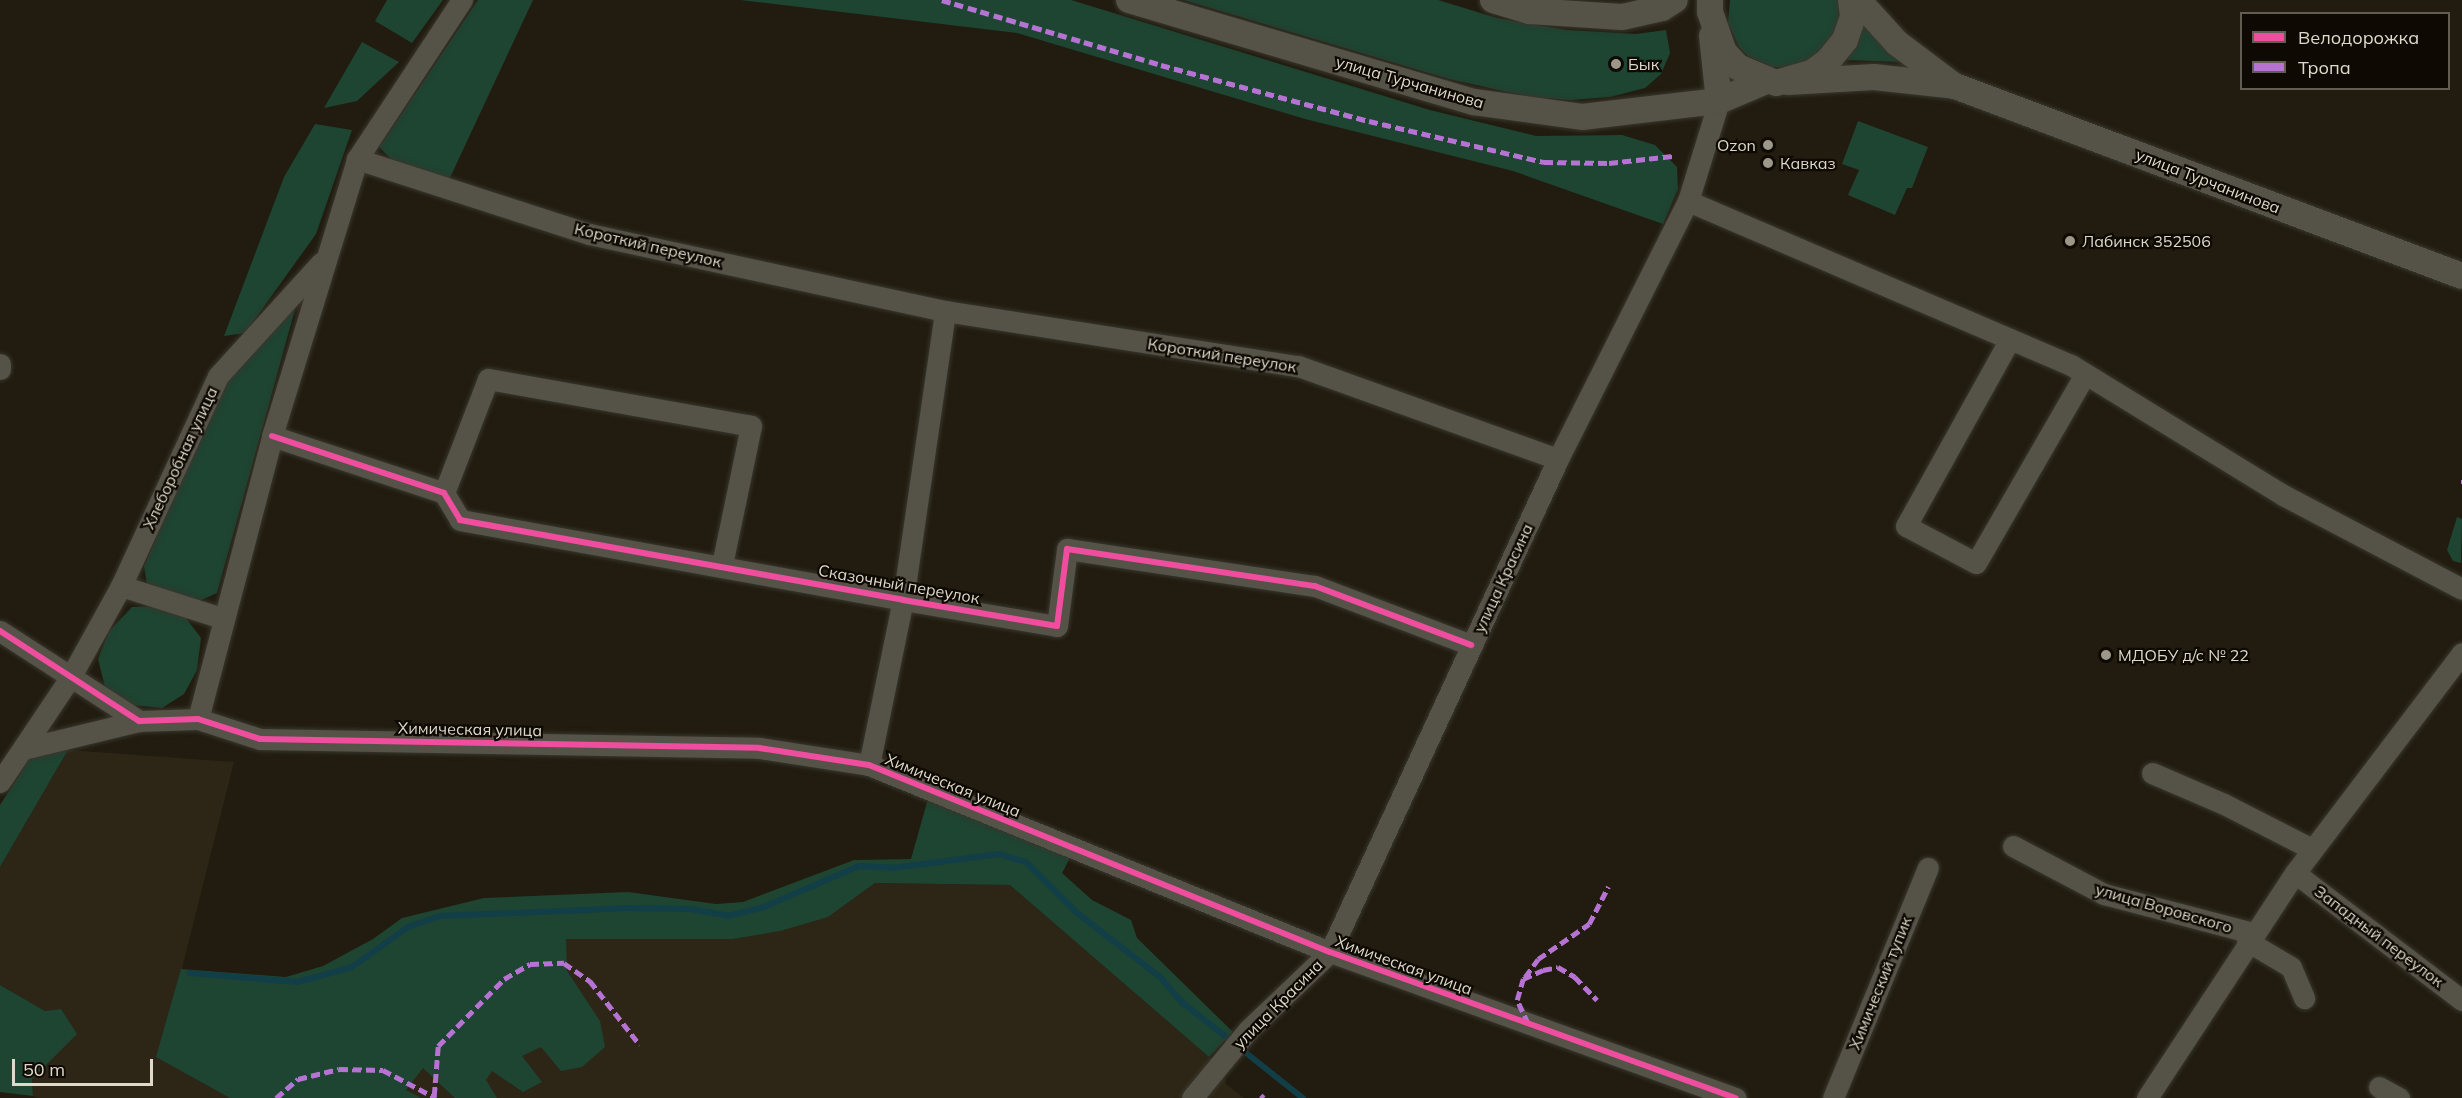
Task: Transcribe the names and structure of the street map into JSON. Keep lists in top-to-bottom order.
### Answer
{
  "streets": {
    "street": [
      "улица Турчанинова",
      "Короткий переулок",
      "Хлеборобная улица",
      "улица Красина",
      "Сказочный переулок",
      "Химическая улица",
      "улица Воровского",
      "Западный переулок",
      "Химический тупик"
    ]
  },
  "crossings": [
    ["улица Турчанинова", "улица Красина"],
    ["Короткий переулок", "Хлеборобная улица"],
    ["Короткий переулок", "улица Красина"],
    ["Хлеборобная улица", "Химическая улица"],
    ["улица Красина", "Сказочный переулок"],
    ["улица Красина", "Химическая улица"],
    ["улица Воровского", "Западный переулок"]
  ],
  "places": [
    "Бык",
    "Ozon",
    "Кавказ",
    "Лабинск 352506",
    "МДОБУ д/с № 22"
  ],
  "legend": ["Велодорожка", "Тропа"],
  "scale_bar": "50 m"
}
